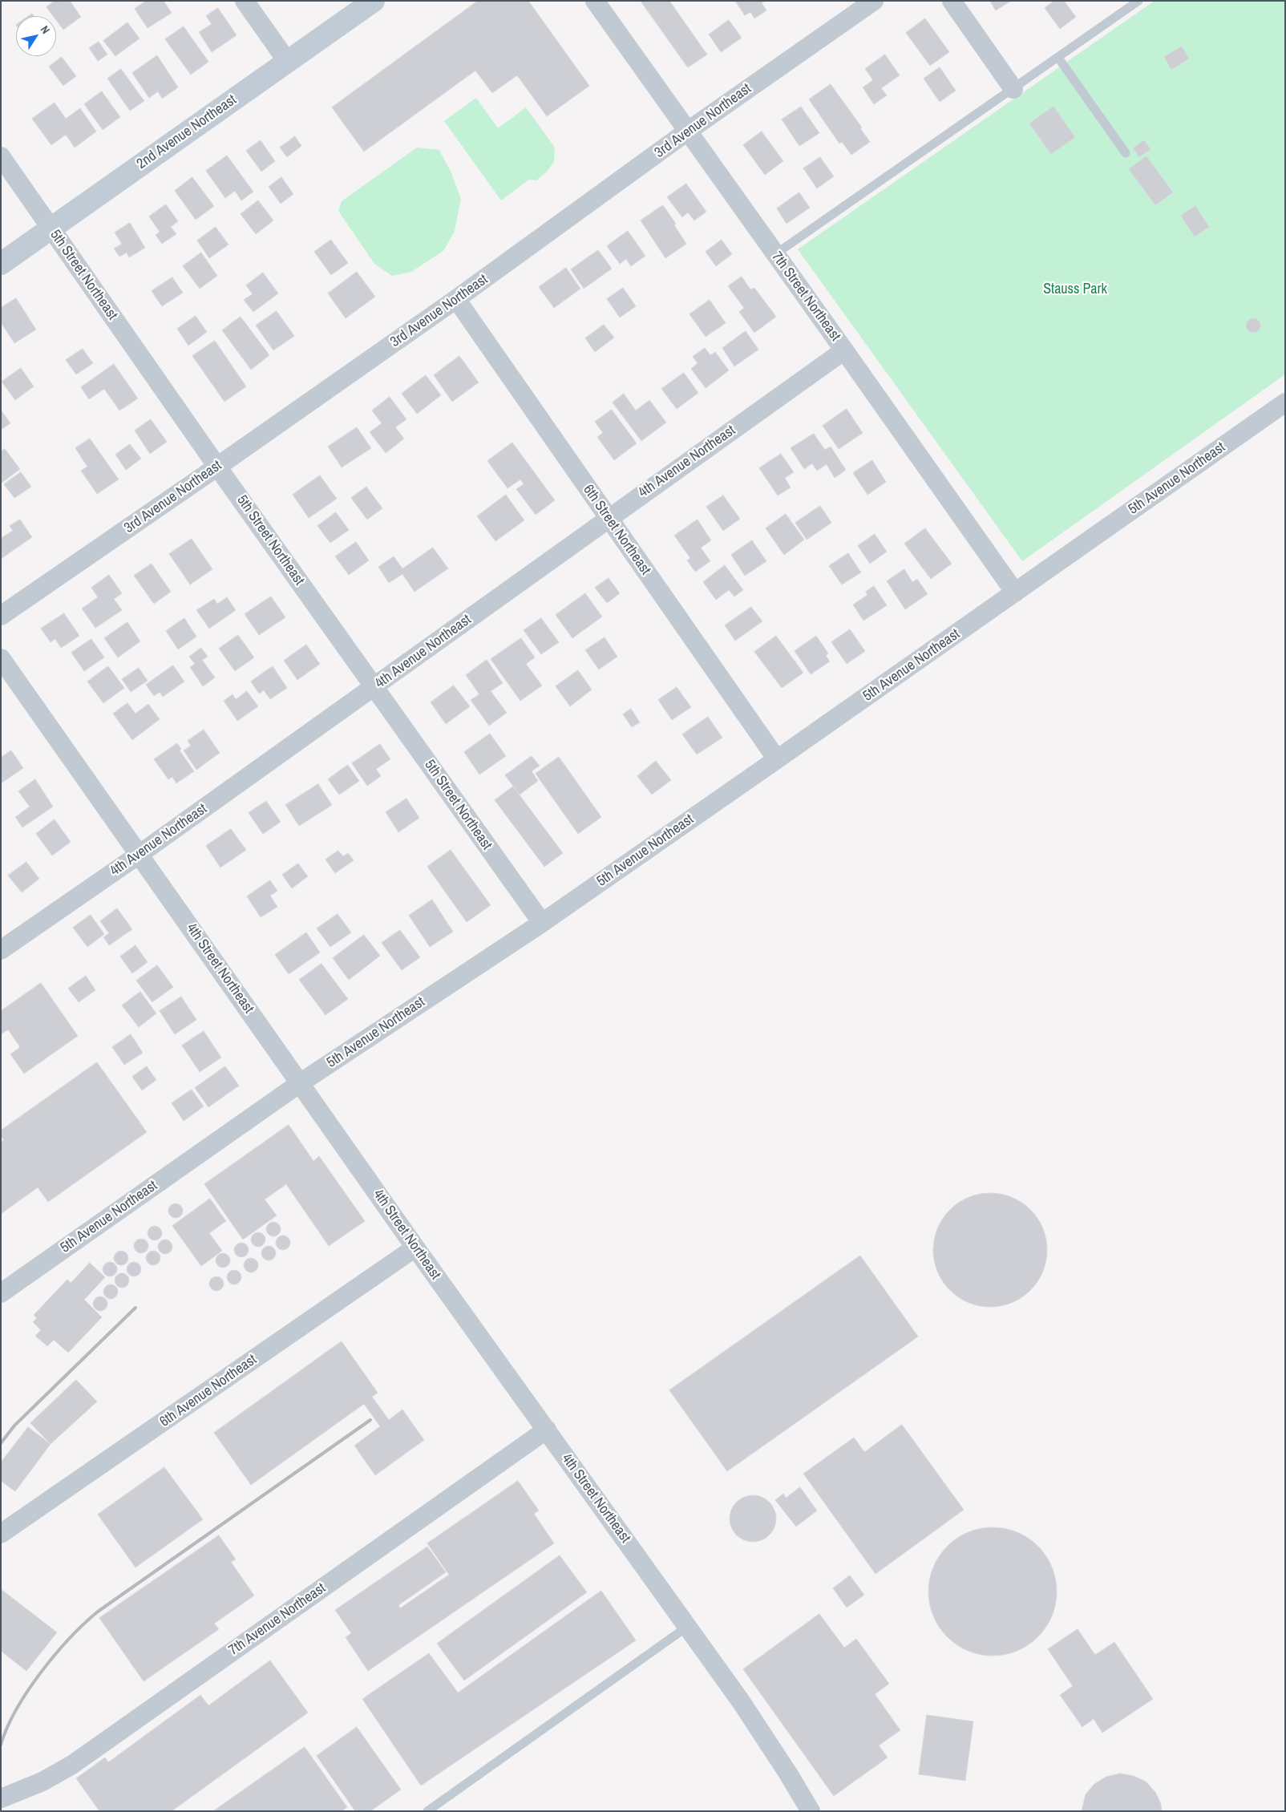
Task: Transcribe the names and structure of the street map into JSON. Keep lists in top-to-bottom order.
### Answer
{
  "streets": {
    "street": [
      "3rd Avenue Northeast",
      "2nd Avenue Northeast",
      "5th Street Northeast",
      "7th Street Northeast",
      "4th Avenue Northeast",
      "5th Avenue Northeast",
      "6th Street Northeast",
      "4th Street Northeast",
      "6th Avenue Northeast",
      "7th Avenue Northeast"
    ]
  },
  "crossings": [
    ["3rd Avenue Northeast", "5th Street Northeast"],
    ["3rd Avenue Northeast", "7th Street Northeast"],
    ["3rd Avenue Northeast", "6th Street Northeast"],
    ["2nd Avenue Northeast", "5th Street Northeast"],
    ["5th Street Northeast", "4th Avenue Northeast"],
    ["5th Street Northeast", "5th Avenue Northeast"],
    ["7th Street Northeast", "4th Avenue Northeast"],
    ["7th Street Northeast", "5th Avenue Northeast"],
    ["4th Avenue Northeast", "6th Street Northeast"],
    ["4th Avenue Northeast", "4th Street Northeast"],
    ["5th Avenue Northeast", "6th Street Northeast"],
    ["5th Avenue Northeast", "4th Street Northeast"],
    ["4th Street Northeast", "6th Avenue Northeast"],
    ["4th Street Northeast", "7th Avenue Northeast"]
  ],
  "parks": ["Stauss Park"],
  "north": "top right"
}
